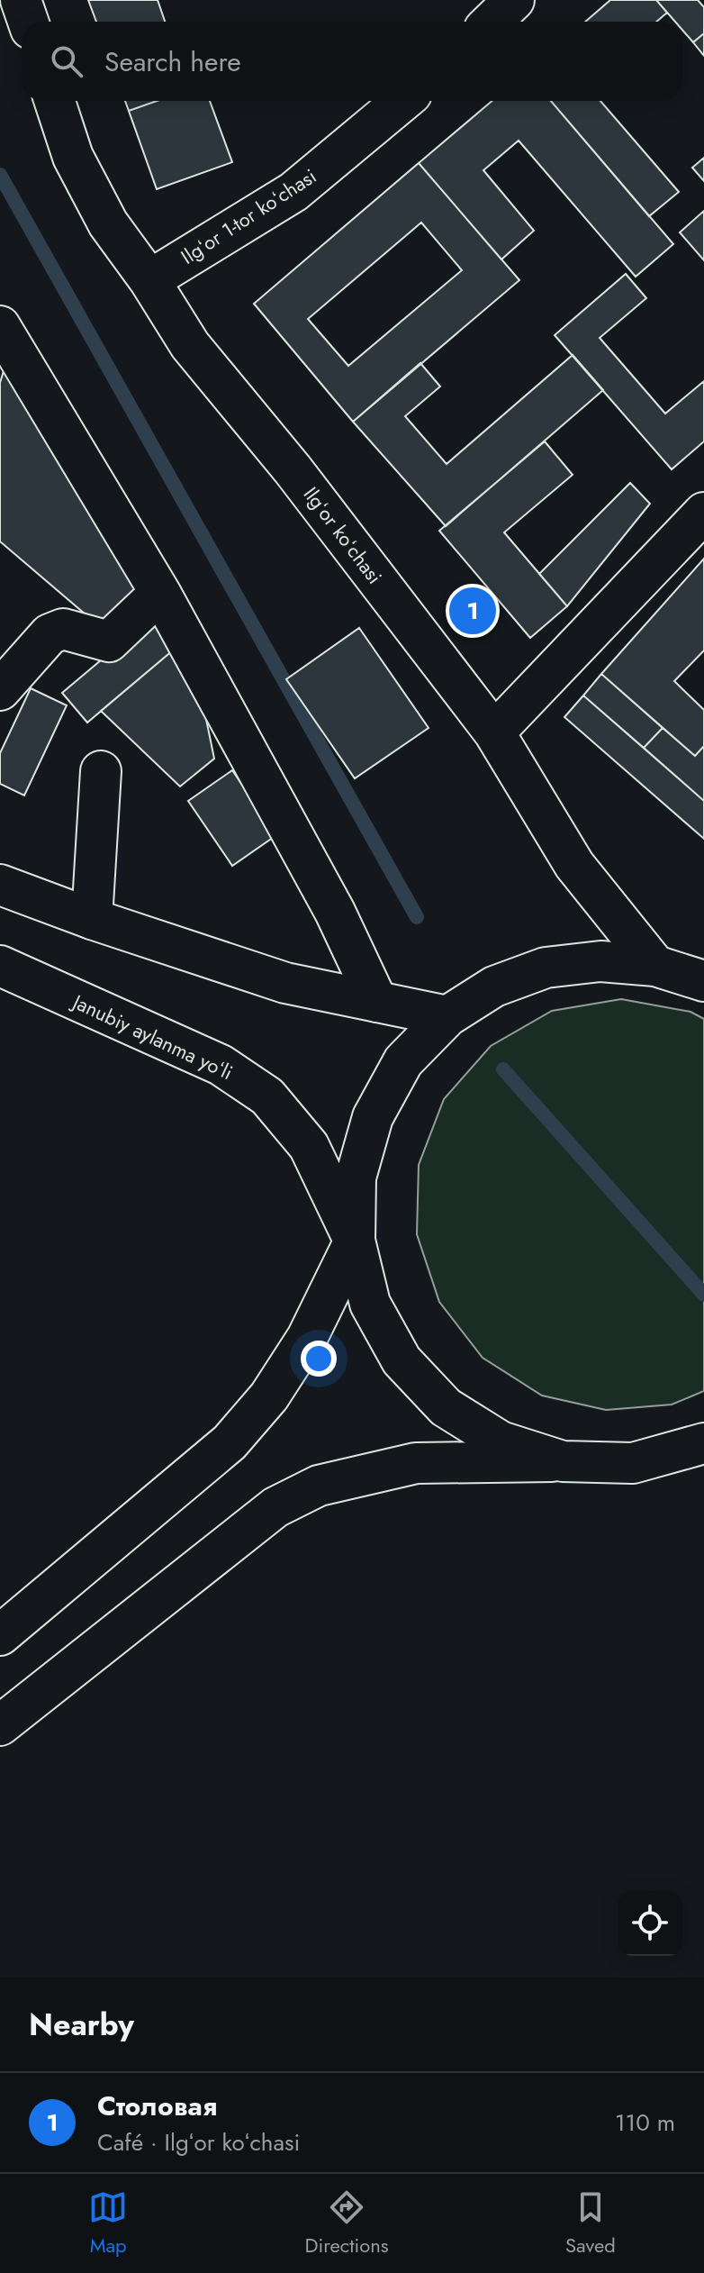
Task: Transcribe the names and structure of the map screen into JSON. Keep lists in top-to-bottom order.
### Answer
{
  "streets": {
    "main road": ["Ilgʻor 1-tor koʻchasi", "Ilgʻor koʻchasi", "Janubiy aylanma yoʻli"]
  },
  "crossings": [
    ["Ilgʻor 1-tor koʻchasi", "Ilgʻor koʻchasi"]
  ],
  "page": {
    "search": "Search here",
    "pins": "1",
    "heading": "Nearby",
    "list": [
      {
        "mark": "1",
        "name": "Столовая",
        "note": "Café · Ilgʻor koʻchasi",
        "value": "110 m"
      }
    ],
    "nav": ["Map", "Directions", "Saved"]
  }
}
